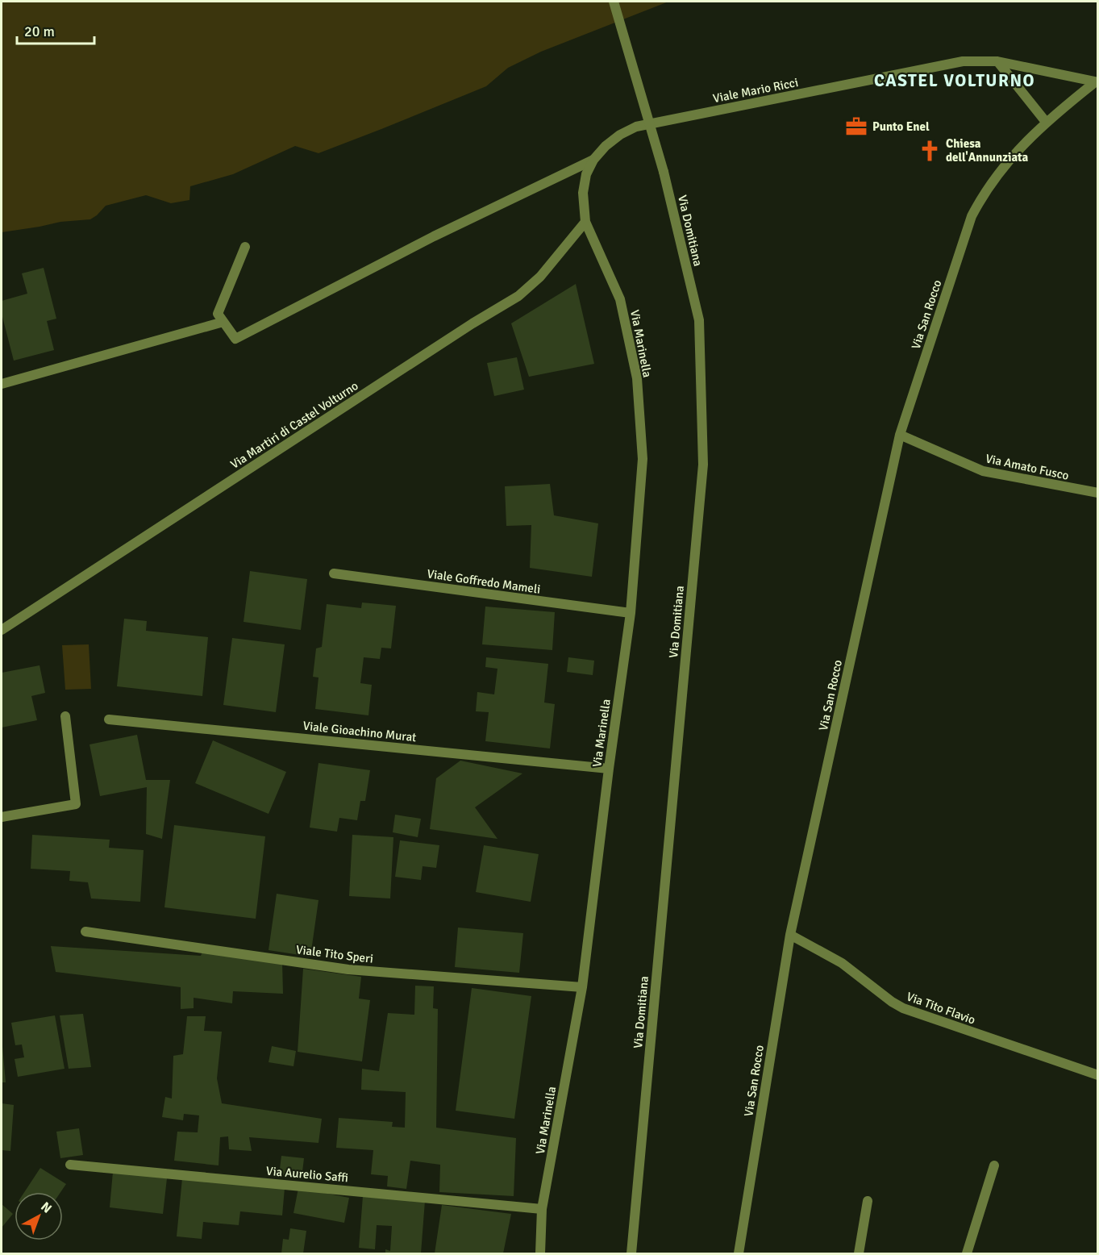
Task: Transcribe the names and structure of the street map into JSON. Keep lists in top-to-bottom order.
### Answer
{
  "streets": {
    "street": [
      "Viale Mario Ricci",
      "Via Domitiana",
      "Via San Rocco",
      "Via Marinella",
      "Via Martiri di Castel Volturno",
      "Via Amato Fusco",
      "Viale Goffredo Mameli",
      "Viale Gioachino Murat",
      "Viale Tito Speri",
      "Via Tito Flavio",
      "Via Aurelio Saffi"
    ]
  },
  "crossings": [
    ["Viale Mario Ricci", "Via San Rocco"],
    ["Viale Mario Ricci", "Via Marinella"],
    ["Viale Mario Ricci", "Via Martiri di Castel Volturno"],
    ["Via San Rocco", "Via Amato Fusco"],
    ["Via San Rocco", "Via Tito Flavio"],
    ["Via Marinella", "Via Martiri di Castel Volturno"],
    ["Via Marinella", "Viale Goffredo Mameli"],
    ["Via Marinella", "Viale Gioachino Murat"],
    ["Via Marinella", "Viale Tito Speri"],
    ["Via Marinella", "Via Aurelio Saffi"]
  ],
  "districts": ["CASTEL VOLTURNO"],
  "places": {
    "office": ["Punto Enel"],
    "church": ["Chiesa dell'Annunziata"]
  },
  "scale_bar": "20 m",
  "north": "top right"
}
